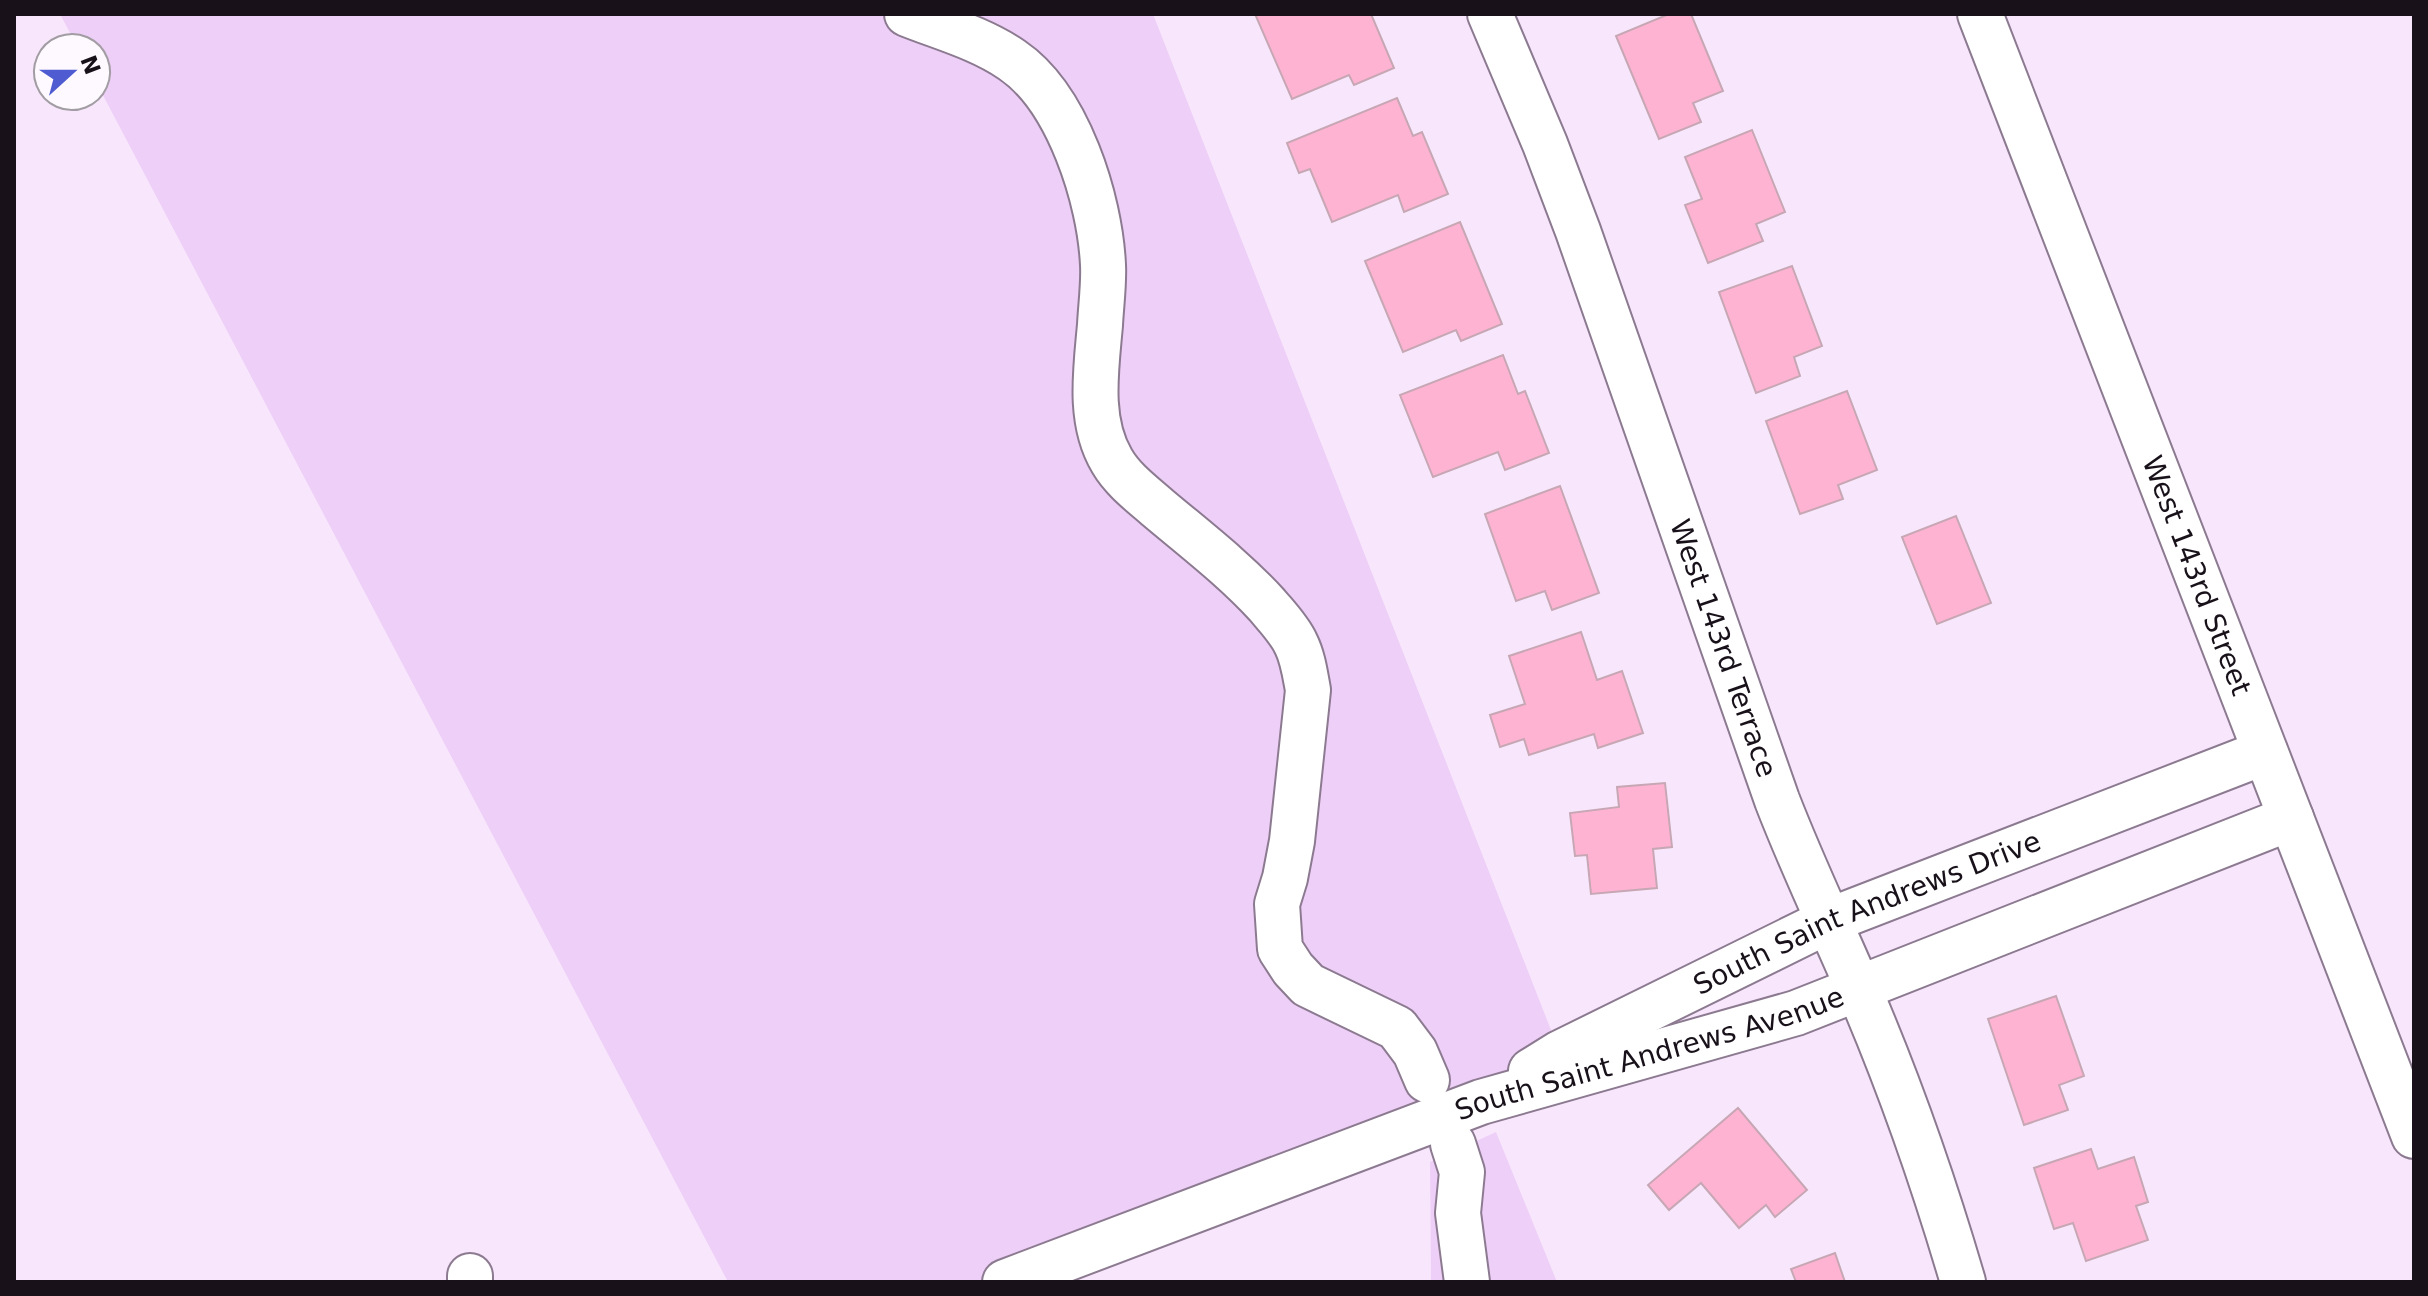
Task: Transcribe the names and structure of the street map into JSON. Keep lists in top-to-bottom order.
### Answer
{
  "streets": {
    "street": [
      "West 143rd Street",
      "West 143rd Terrace",
      "South Saint Andrews Drive",
      "South Saint Andrews Avenue"
    ]
  },
  "crossings": [
    ["West 143rd Street", "South Saint Andrews Drive"],
    ["West 143rd Street", "South Saint Andrews Avenue"],
    ["West 143rd Terrace", "South Saint Andrews Drive"],
    ["West 143rd Terrace", "South Saint Andrews Avenue"],
    ["South Saint Andrews Drive", "South Saint Andrews Avenue"]
  ],
  "north": "right"
}
